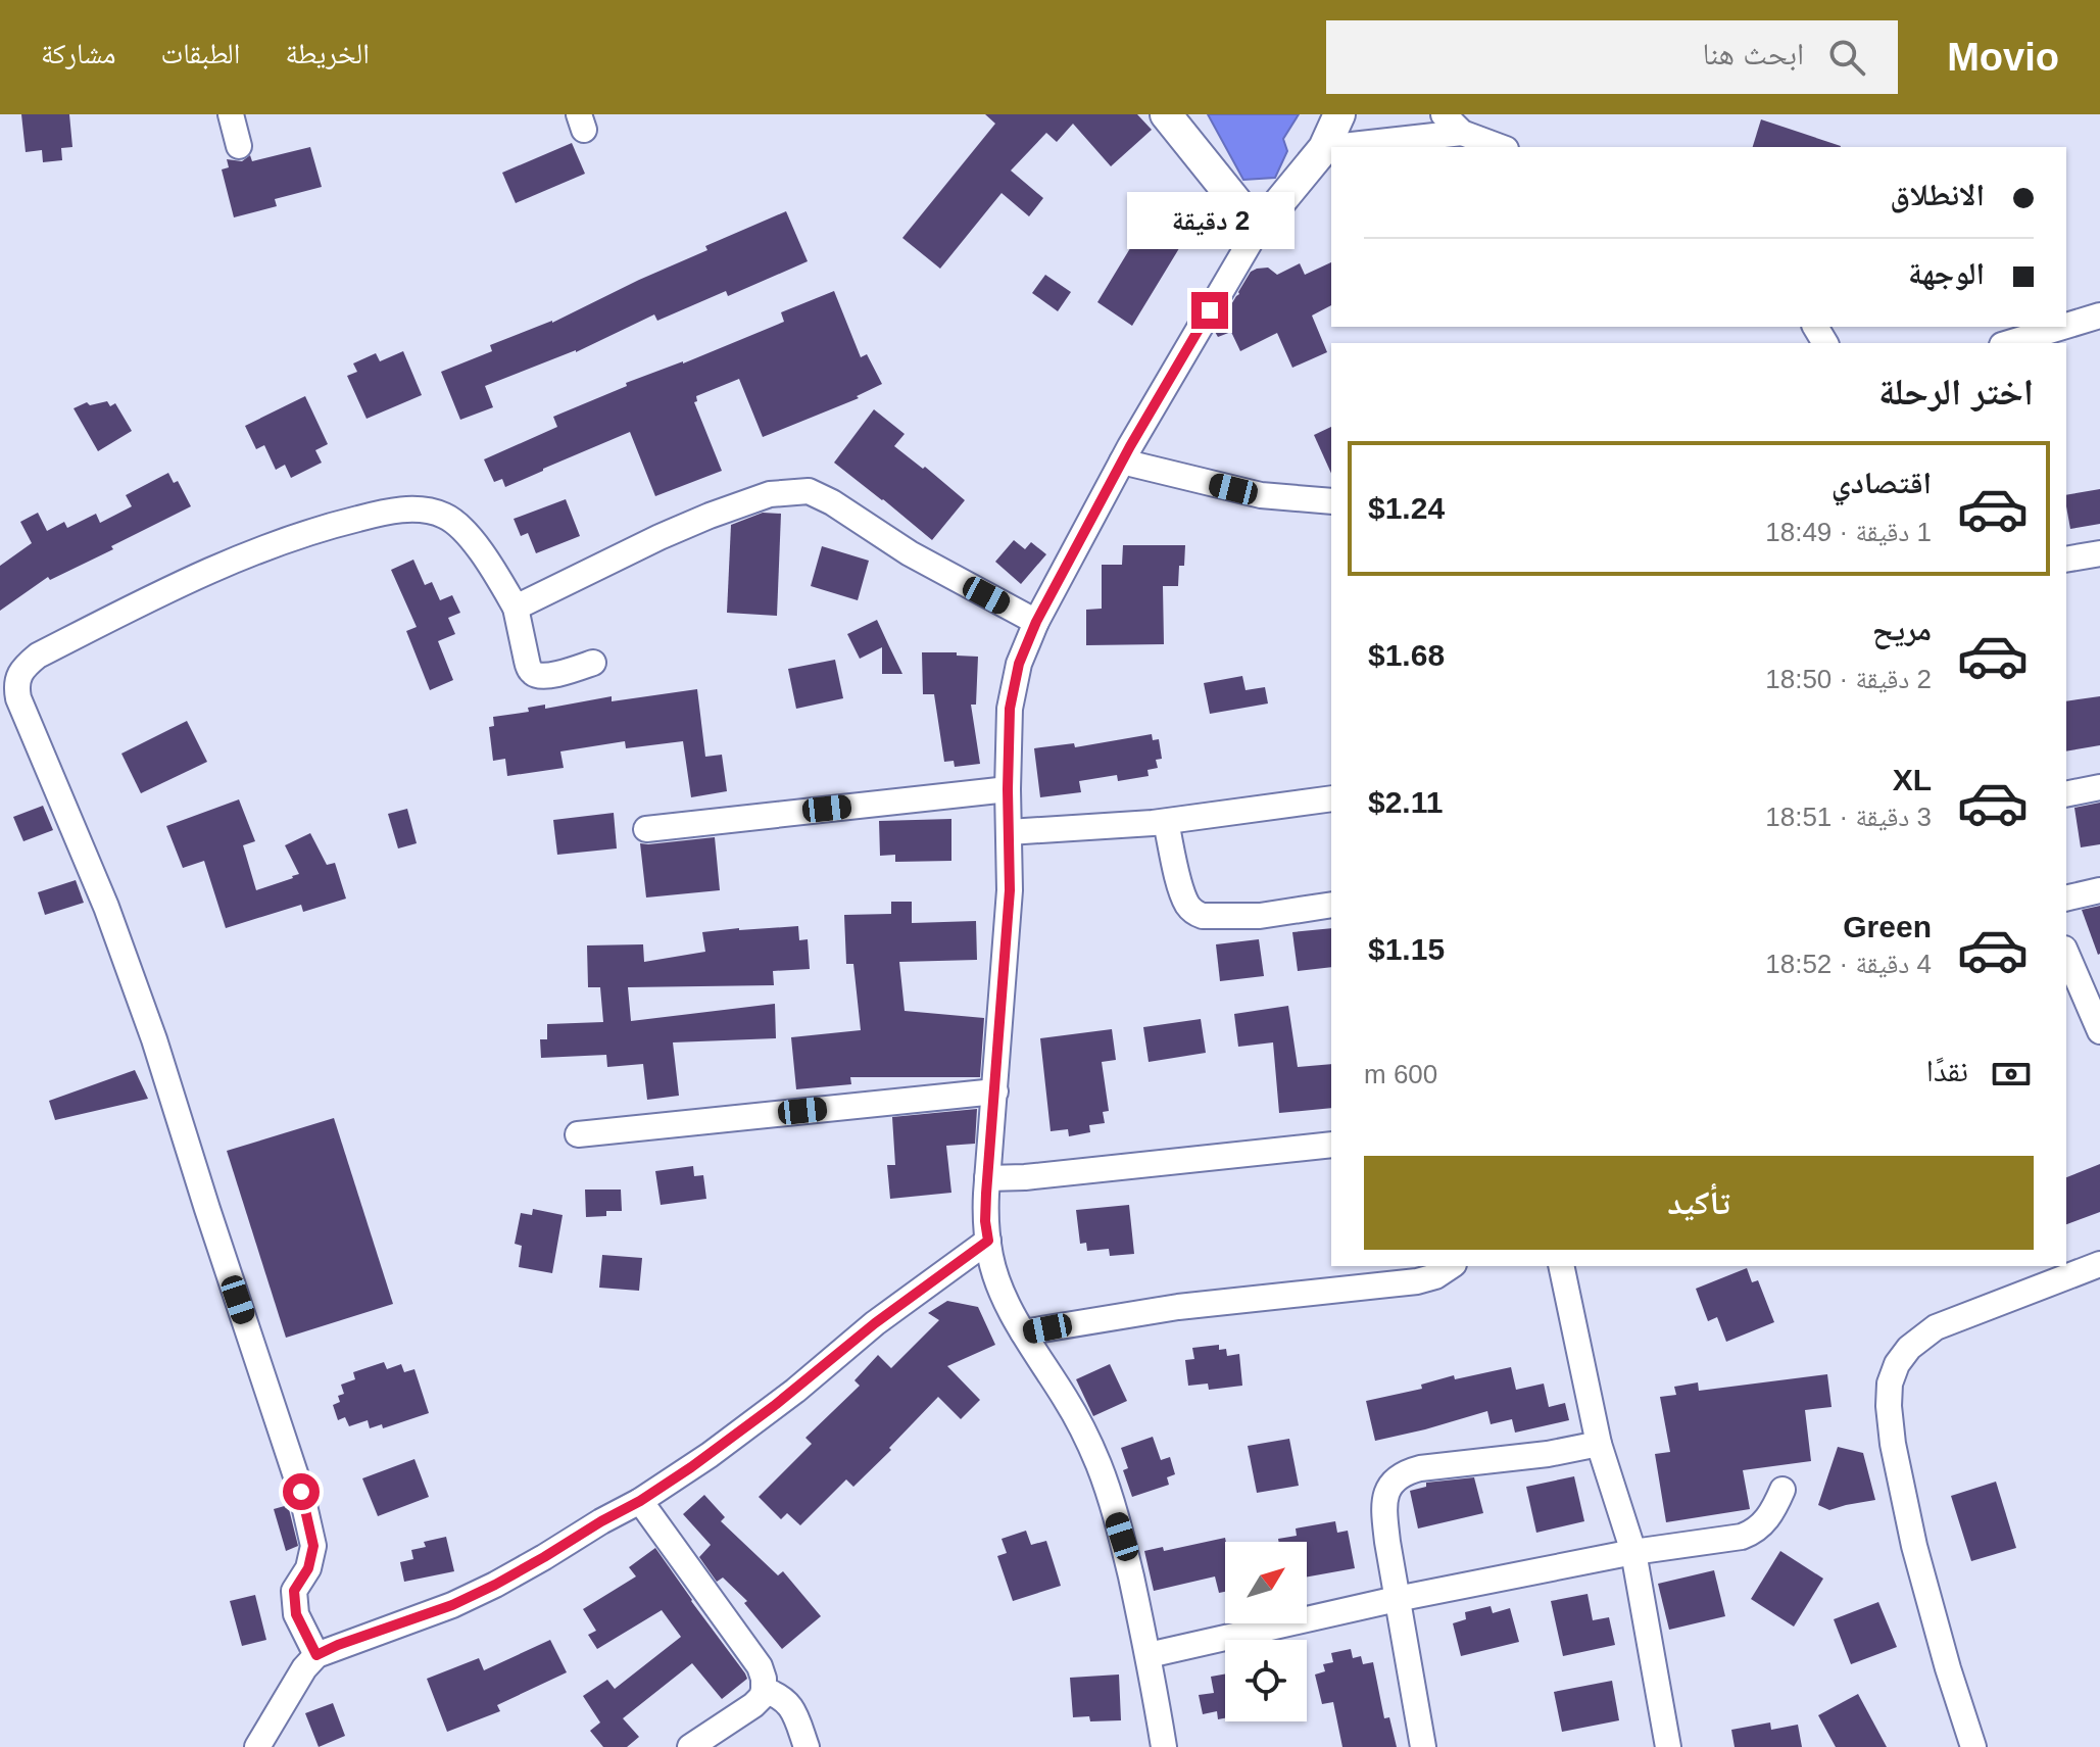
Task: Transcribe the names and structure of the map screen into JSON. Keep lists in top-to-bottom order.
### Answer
{
  "north": "top right",
  "page": {
    "header": "Movio",
    "search": "ابحث هنا",
    "nav": ["الخريطة", "الطبقات", "مشاركة"],
    "banner": ["الانطلاق", "الوجهة"],
    "bubble": "2 دقيقة",
    "heading": "اختر الرحلة",
    "list": [
      {
        "name": "اقتصادي",
        "note": "1 دقيقة · 18:49",
        "value": "$1.24"
      },
      {
        "name": "مريح",
        "note": "2 دقيقة · 18:50",
        "value": "$1.68"
      },
      {
        "name": "XL",
        "note": "3 دقيقة · 18:51",
        "value": "$2.11"
      },
      {
        "name": "Green",
        "note": "4 دقيقة · 18:52",
        "value": "$1.15"
      }
    ],
    "pay": ["نقدًا", "600 m"],
    "buttons": "تأكيد"
  }
}
